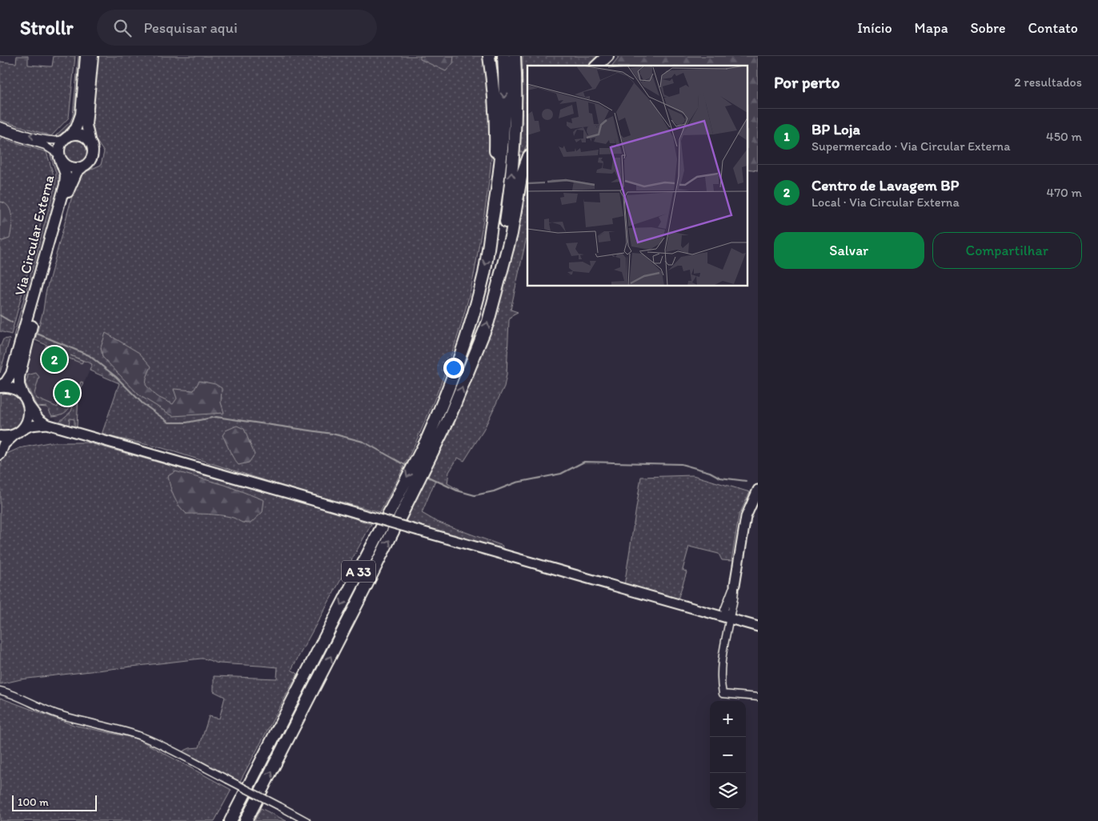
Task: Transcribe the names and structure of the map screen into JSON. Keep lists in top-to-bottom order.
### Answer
{
  "streets": {
    "highway": ["A 33"],
    "main road": ["Via Circular Externa"]
  },
  "scale_bar": "100 m",
  "page": {
    "header": "Strollr",
    "search": "Pesquisar aqui",
    "nav": [
      "Início",
      "Mapa",
      "Sobre",
      "Contato"
    ],
    "heading": ["Por perto", "2 resultados"],
    "list": [
      {
        "mark": "1",
        "name": "BP Loja",
        "note": "Supermercado · Via Circular Externa",
        "value": "450 m"
      },
      {
        "mark": "2",
        "name": "Centro de Lavagem BP",
        "note": "Local · Via Circular Externa",
        "value": "470 m"
      }
    ],
    "buttons": ["Salvar", "Compartilhar"],
    "pins": ["2", "1"],
    "map_buttons": ["+", "−"],
    "scale": "100 m"
  }
}
